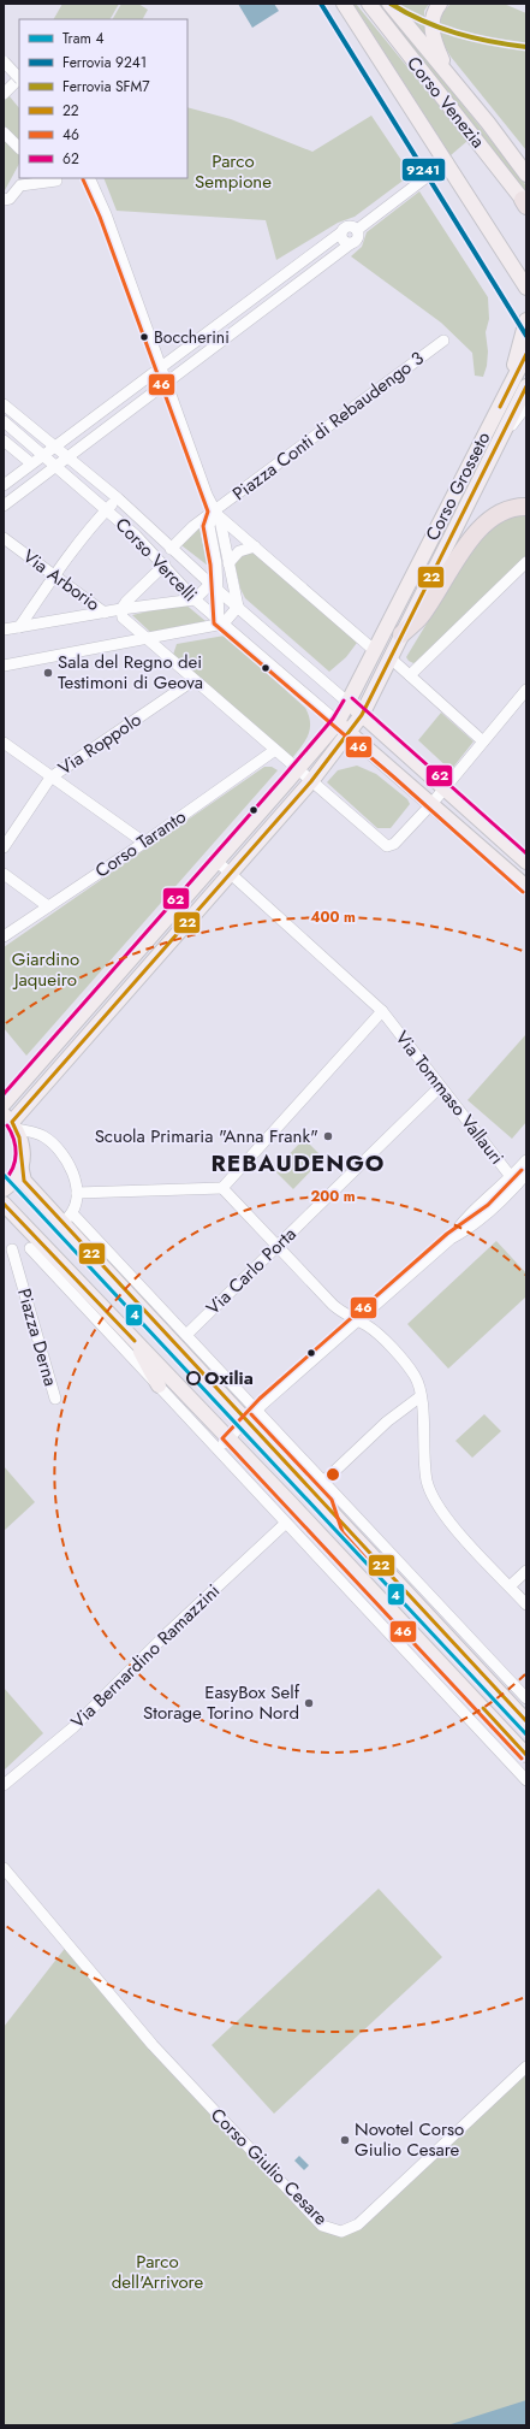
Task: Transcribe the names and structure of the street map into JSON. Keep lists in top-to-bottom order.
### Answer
{
  "streets": {
    "main road": ["Corso Venezia", "Corso Grosseto", "Corso Vercelli"],
    "street": [
      "Piazza Conti di Rebaudengo 3",
      "Via Arborio",
      "Via Roppolo",
      "Corso Taranto",
      "Via Tommaso Vallauri",
      "Via Carlo Porta",
      "Piazza Derna",
      "Via Bernardino Ramazzini",
      "Corso Giulio Cesare"
    ]
  },
  "crossings": [
    ["Piazza Conti di Rebaudengo 3", "Corso Vercelli"],
    ["Corso Grosseto", "Corso Vercelli"],
    ["Corso Grosseto", "Via Tommaso Vallauri"],
    ["Via Tommaso Vallauri", "Via Carlo Porta"]
  ],
  "districts": ["REBAUDENGO"],
  "parks": ["Parco Sempione", "Giardino Jaqueiro", "Parco dell'Arrivore"],
  "places": [
    "Boccherini",
    "Sala del Regno dei Testimoni di Geova",
    "Scuola Primaria \"Anna Frank\"",
    "Oxilia",
    "EasyBox Self Storage Torino Nord",
    "Novotel Corso Giulio Cesare"
  ],
  "lines": [
    "rail line 9241",
    "rail line SFM7",
    "transit line 46",
    "transit line 22",
    "transit line 62",
    "tram line 4"
  ],
  "legend": [
    "Tram 4",
    "Ferrovia 9241",
    "Ferrovia SFM7",
    "22",
    "46",
    "62"
  ],
  "rings": ["400 m", "200 m"]
}
